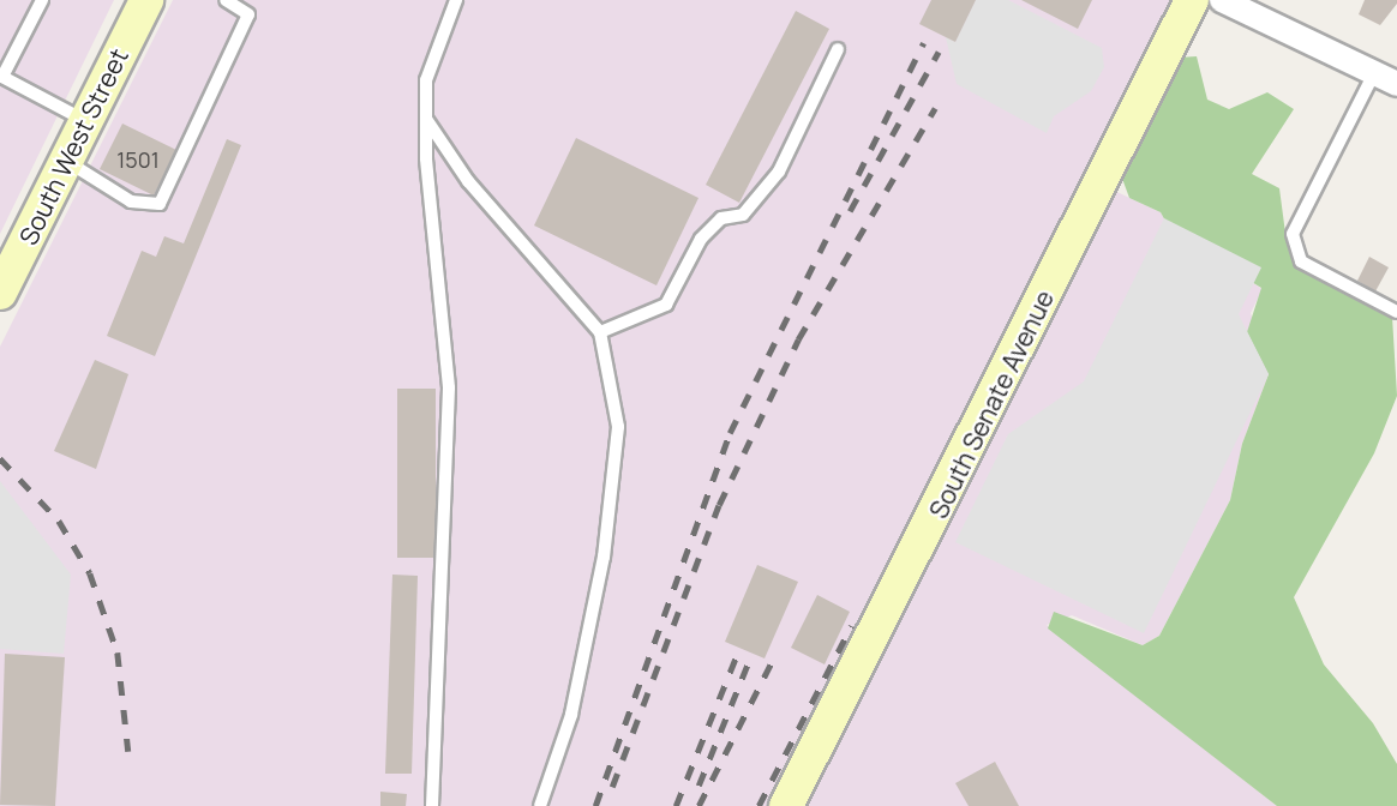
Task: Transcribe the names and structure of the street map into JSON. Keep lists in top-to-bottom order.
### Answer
{
  "streets": {
    "street": ["South West Street", "South Senate Avenue"]
  },
  "house_numbers": ["1501"]
}
